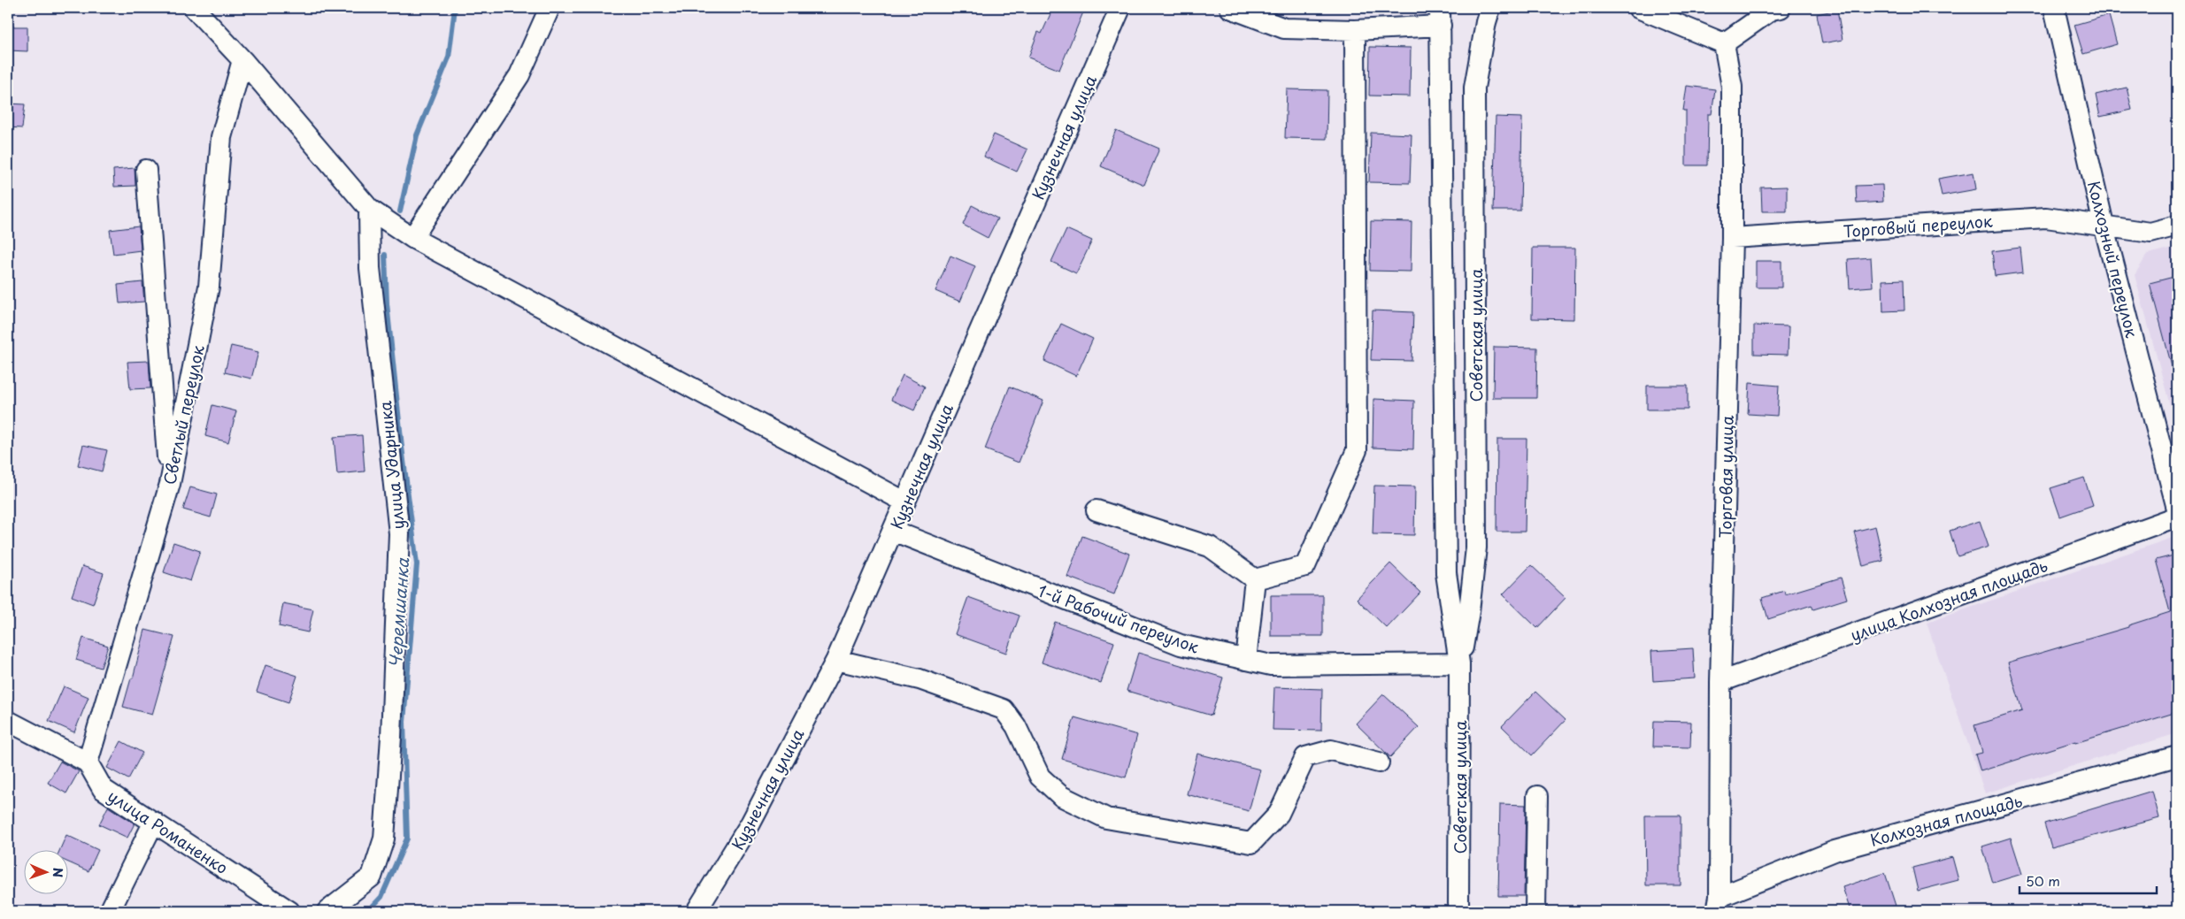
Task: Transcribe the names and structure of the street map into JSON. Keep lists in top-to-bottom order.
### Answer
{
  "streets": {
    "street": [
      "Кузнечная улица",
      "Торговый переулок",
      "Колхозный переулок",
      "Советская улица",
      "Светлый переулок",
      "улица Ударника",
      "Торговая улица",
      "улица Колхозная площадь",
      "1-й Рабочий переулок",
      "Колхозная площадь",
      "улица Романенко"
    ]
  },
  "crossings": [
    ["Кузнечная улица", "1-й Рабочий переулок"],
    ["Торговый переулок", "Колхозный переулок"],
    ["Торговый переулок", "Торговая улица"],
    ["Советская улица", "1-й Рабочий переулок"],
    ["Светлый переулок", "улица Романенко"],
    ["Торговая улица", "улица Колхозная площадь"],
    ["Торговая улица", "Колхозная площадь"]
  ],
  "water": ["Черемшанка"],
  "scale_bar": "50 m",
  "north": "right"
}
